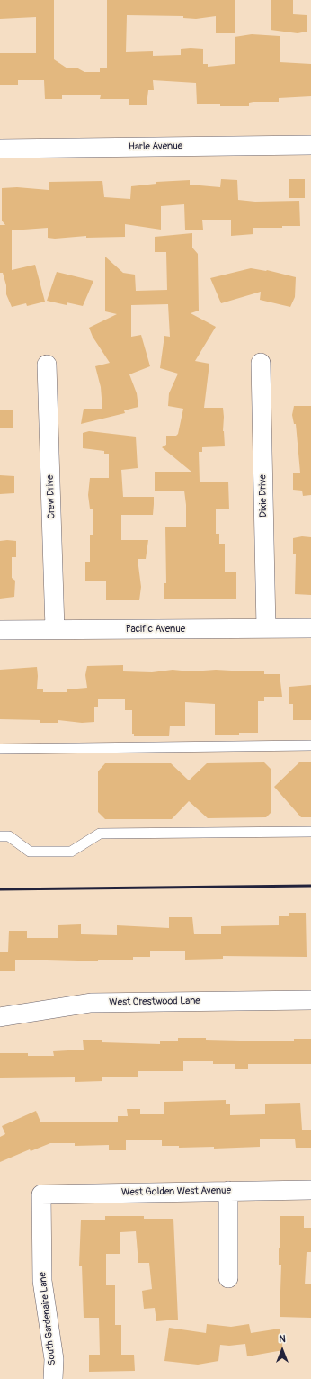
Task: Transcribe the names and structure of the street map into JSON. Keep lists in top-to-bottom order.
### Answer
{
  "streets": {
    "street": [
      "Harle Avenue",
      "Dixie Drive",
      "Crew Drive",
      "Pacific Avenue",
      "West Crestwood Lane",
      "West Golden West Avenue",
      "South Gardenaire Lane"
    ]
  },
  "crossings": [
    ["Dixie Drive", "Pacific Avenue"],
    ["Crew Drive", "Pacific Avenue"],
    ["West Golden West Avenue", "South Gardenaire Lane"]
  ],
  "north": "top"
}
